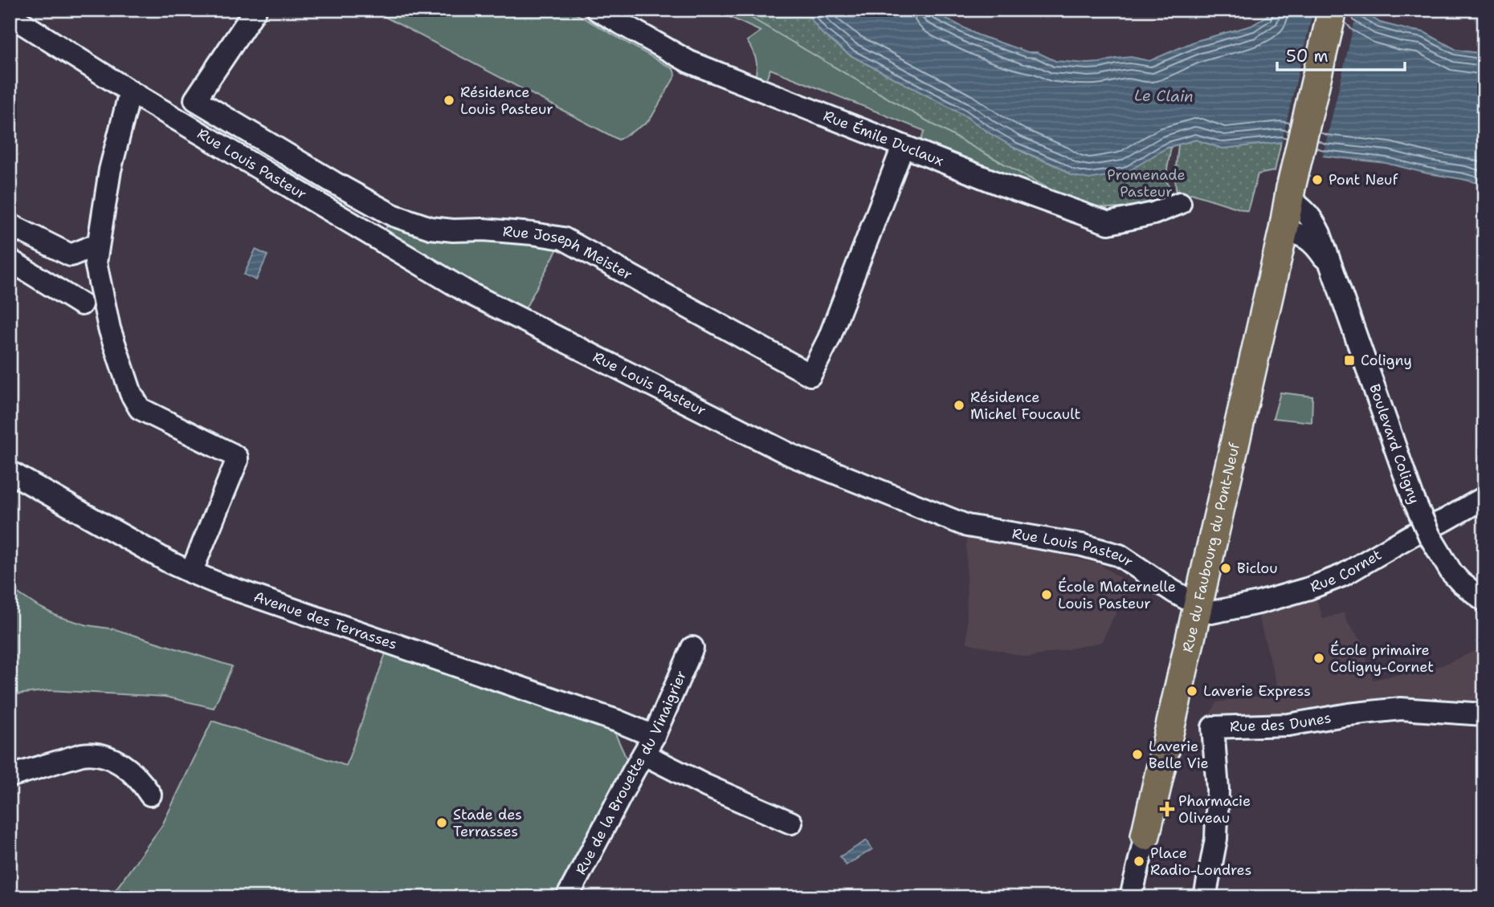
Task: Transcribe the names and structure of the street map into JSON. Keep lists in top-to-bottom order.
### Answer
{
  "streets": {
    "main road": ["Rue du Faubourg du Pont-Neuf"],
    "street": [
      "Rue Émile Duclaux",
      "Rue Louis Pasteur",
      "Rue Joseph Meister",
      "Boulevard Coligny",
      "Rue Cornet",
      "Avenue des Terrasses",
      "Rue des Dunes",
      "Rue de la Brouette du Vinaigrier"
    ]
  },
  "crossings": [
    ["Rue Émile Duclaux", "Rue Joseph Meister"],
    ["Rue Louis Pasteur", "Rue du Faubourg du Pont-Neuf"],
    ["Rue Louis Pasteur", "Rue Cornet"],
    ["Boulevard Coligny", "Rue du Faubourg du Pont-Neuf"],
    ["Rue du Faubourg du Pont-Neuf", "Rue Cornet"],
    ["Avenue des Terrasses", "Rue de la Brouette du Vinaigrier"]
  ],
  "water": ["Le Clain"],
  "parks": ["Promenade Pasteur"],
  "places": {
    "other": [
      "Résidence Louis Pasteur",
      "Pont Neuf",
      "Résidence Michel Foucault",
      "Biclou",
      "École Maternelle Louis Pasteur",
      "École primaire Coligny-Cornet",
      "Laverie Express",
      "Laverie Belle Vie",
      "Stade des Terrasses",
      "Place Radio-Londres"
    ],
    "transit": ["Coligny"],
    "health": ["Pharmacie Oliveau"]
  },
  "scale_bar": "50 m"
}
